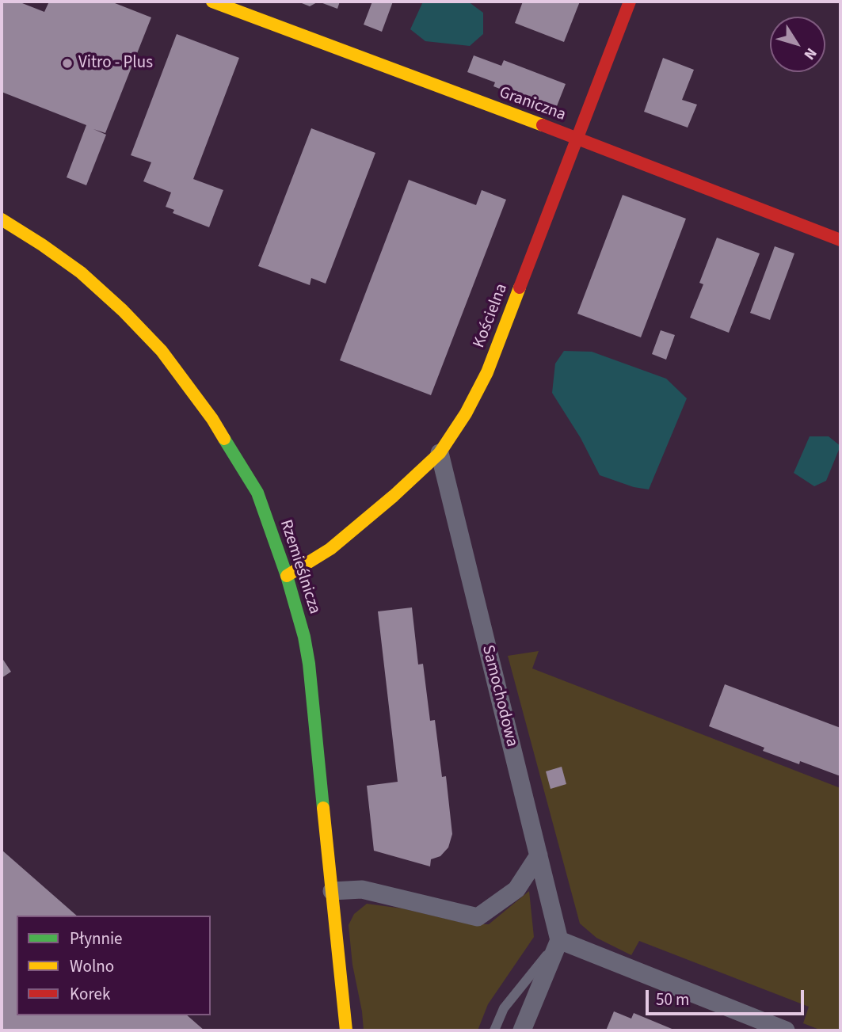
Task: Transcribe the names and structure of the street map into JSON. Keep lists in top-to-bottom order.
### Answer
{
  "streets": {
    "street": [
      "Graniczna",
      "Kościelna",
      "Rzemieślnicza",
      "Samochodowa"
    ]
  },
  "crossings": [
    ["Graniczna", "Kościelna"],
    ["Kościelna", "Rzemieślnicza"],
    ["Kościelna", "Samochodowa"]
  ],
  "places": ["Vitro - Plus"],
  "legend": ["Płynnie", "Wolno", "Korek"],
  "scale_bar": "50 m",
  "north": "bottom right"
}
